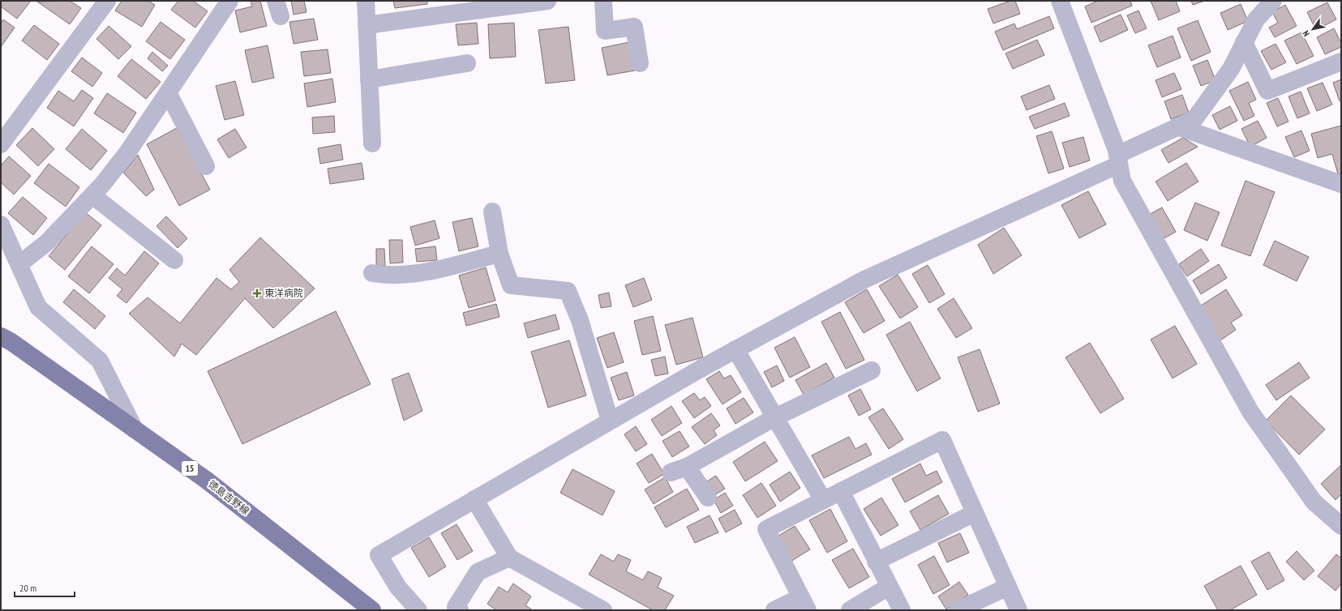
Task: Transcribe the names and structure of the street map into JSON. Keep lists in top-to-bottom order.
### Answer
{
  "streets": {
    "main road": ["15", "徳島吉野線"]
  },
  "places": {
    "health": ["東洋病院"]
  },
  "scale_bar": "20 m",
  "north": "bottom left"
}
